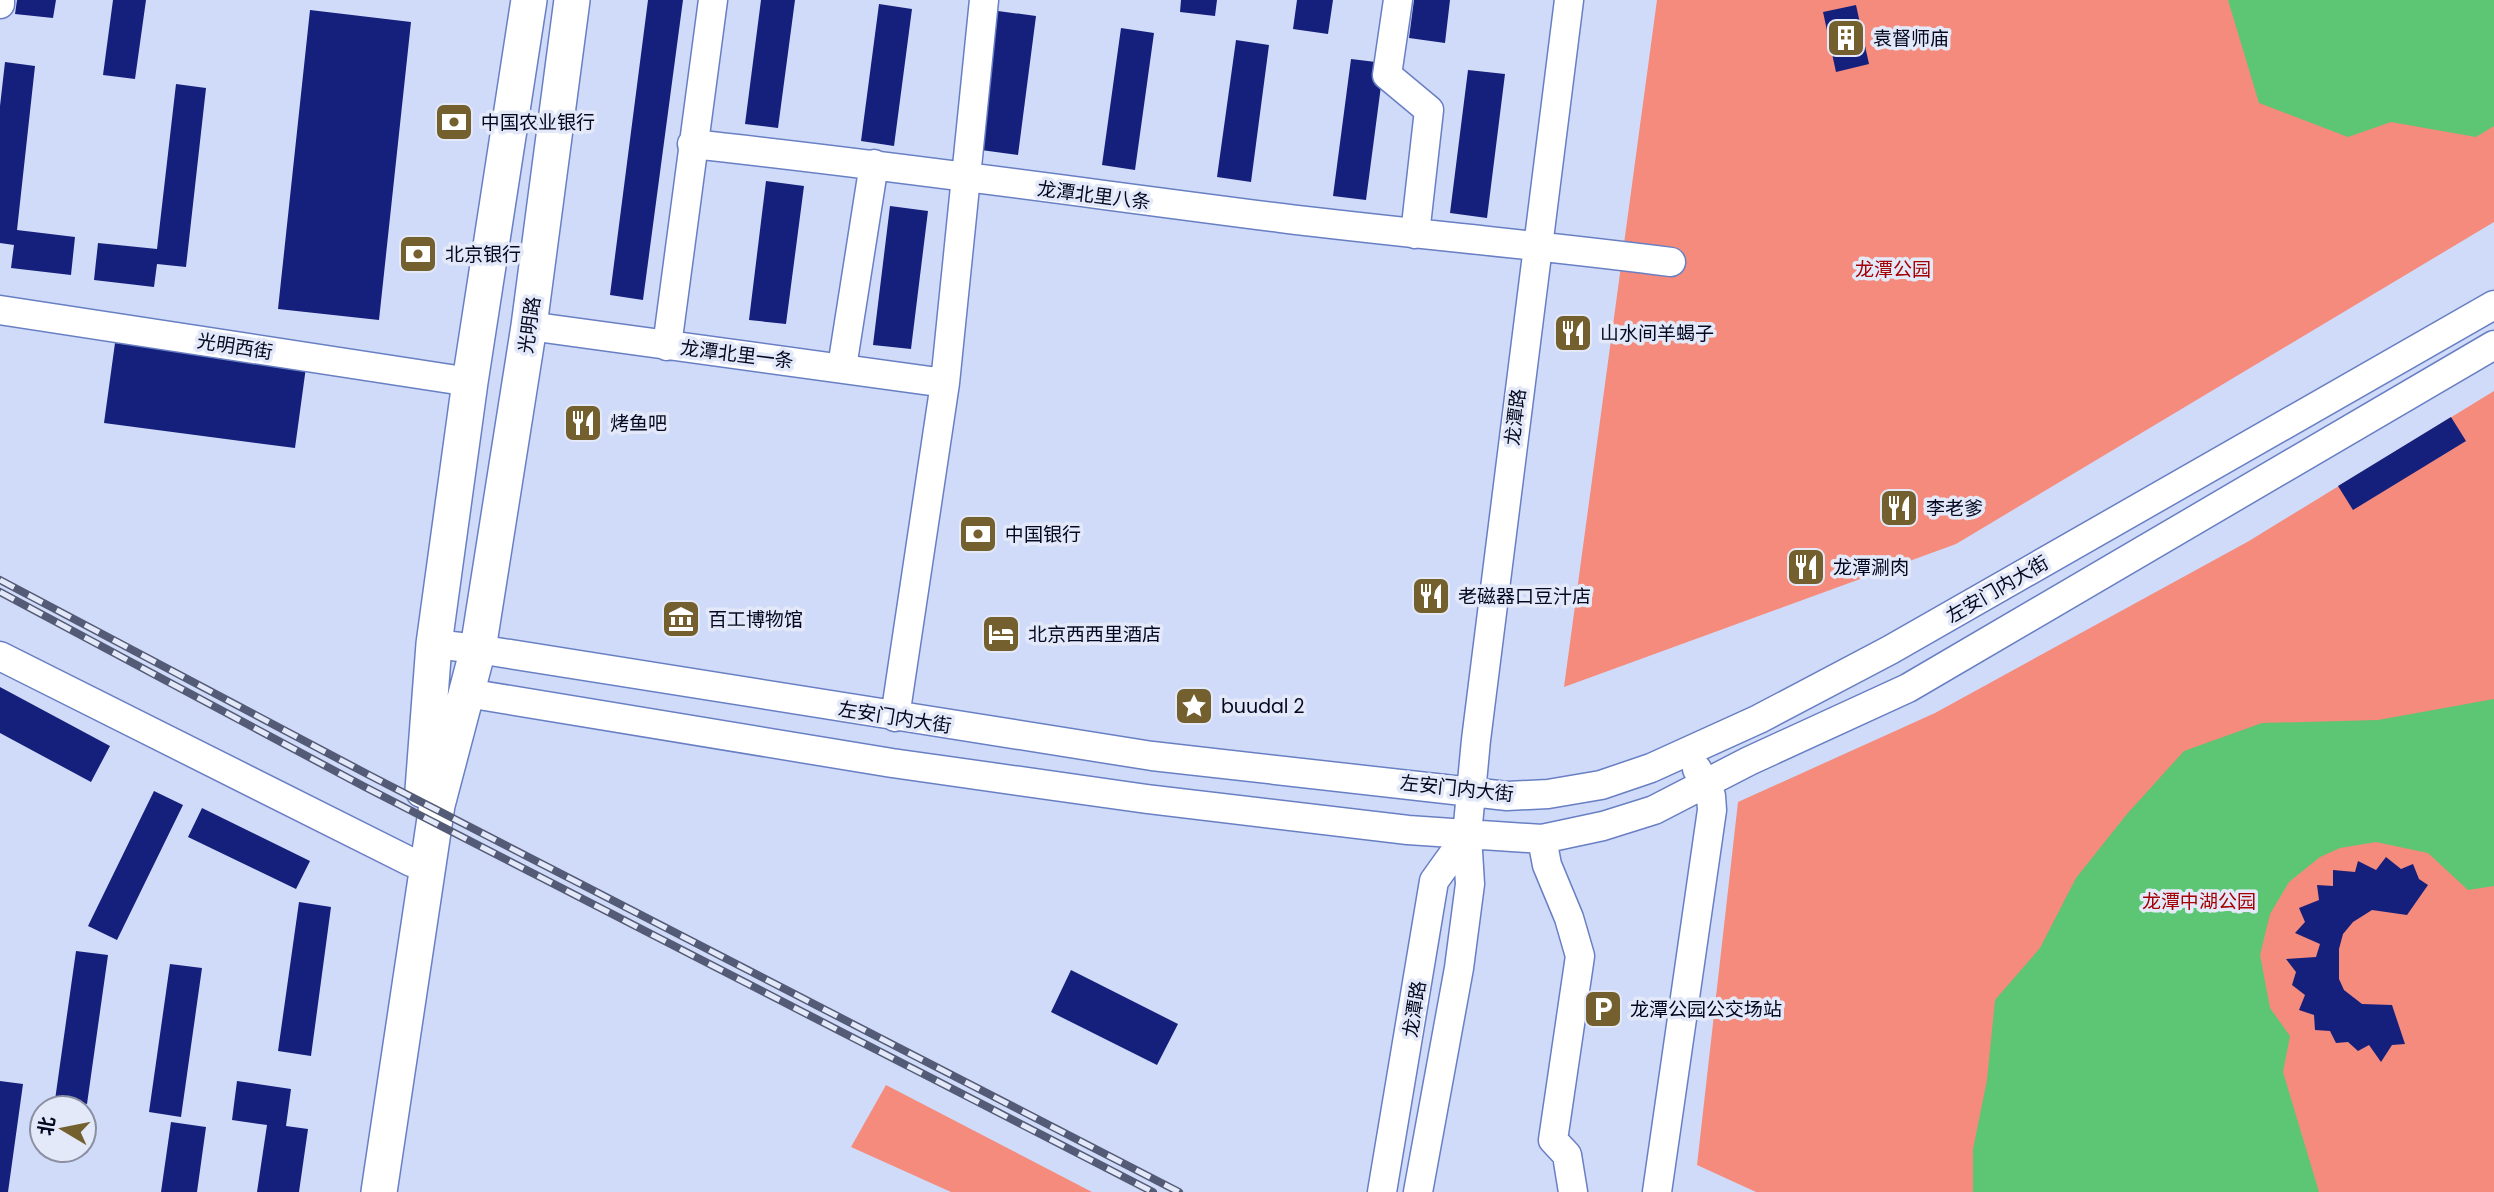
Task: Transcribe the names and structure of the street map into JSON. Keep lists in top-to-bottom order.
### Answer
{
  "streets": {
    "main road": ["光明路"],
    "street": [
      "龙潭北里八条",
      "光明西街",
      "龙潭北里一条",
      "龙潭路",
      "左安门内大街"
    ]
  },
  "crossings": [
    ["龙潭北里八条", "龙潭路"],
    ["光明路", "龙潭北里一条"],
    ["光明路", "左安门内大街"],
    ["龙潭路", "左安门内大街"]
  ],
  "parks": ["龙潭公园", "龙潭中湖公园"],
  "places": {
    "building": ["袁督师庙"],
    "bank": ["中国农业银行", "北京银行", "中国银行"],
    "restaurant": [
      "山水间羊蝎子",
      "烤鱼吧",
      "李老爹",
      "龙潭涮肉",
      "老磁器口豆汁店"
    ],
    "museum": ["百工博物馆"],
    "hotel": ["北京西西里酒店"],
    "place": ["buudal 2"],
    "parking": ["龙潭公园公交场站"]
  },
  "north": "left"
}
